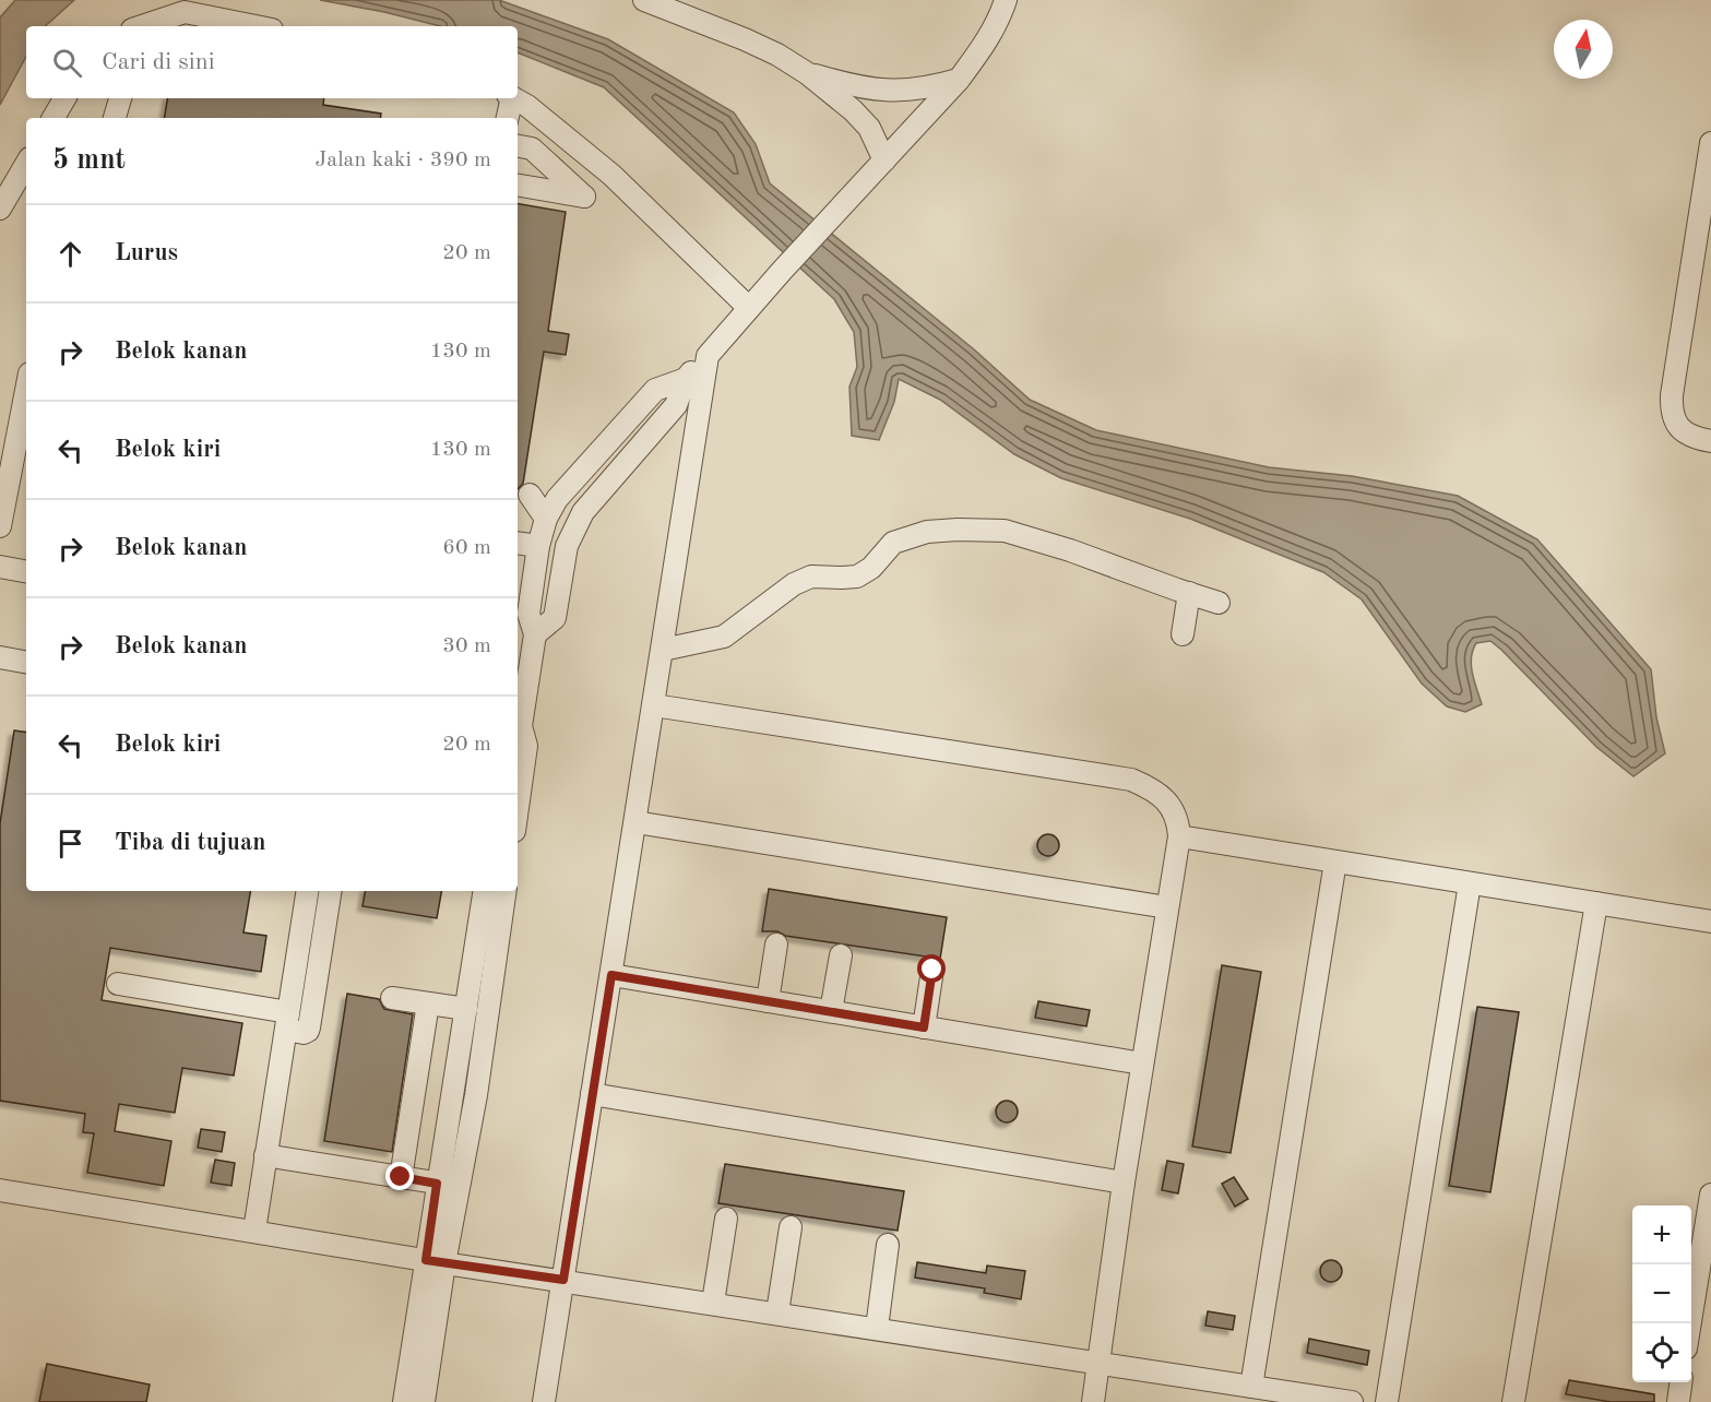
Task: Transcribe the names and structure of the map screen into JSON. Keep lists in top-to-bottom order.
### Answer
{
  "north": "top",
  "page": {
    "search": "Cari di sini",
    "heading": ["5 mnt", "Jalan kaki · 390 m"],
    "list": [
      ["Lurus", "20 m"],
      ["Belok kanan", "130 m"],
      ["Belok kiri", "130 m"],
      ["Belok kanan", "60 m"],
      ["Belok kanan", "30 m"],
      ["Belok kiri", "20 m"],
      "Tiba di tujuan"
    ],
    "map_buttons": ["+", "−"]
  }
}
